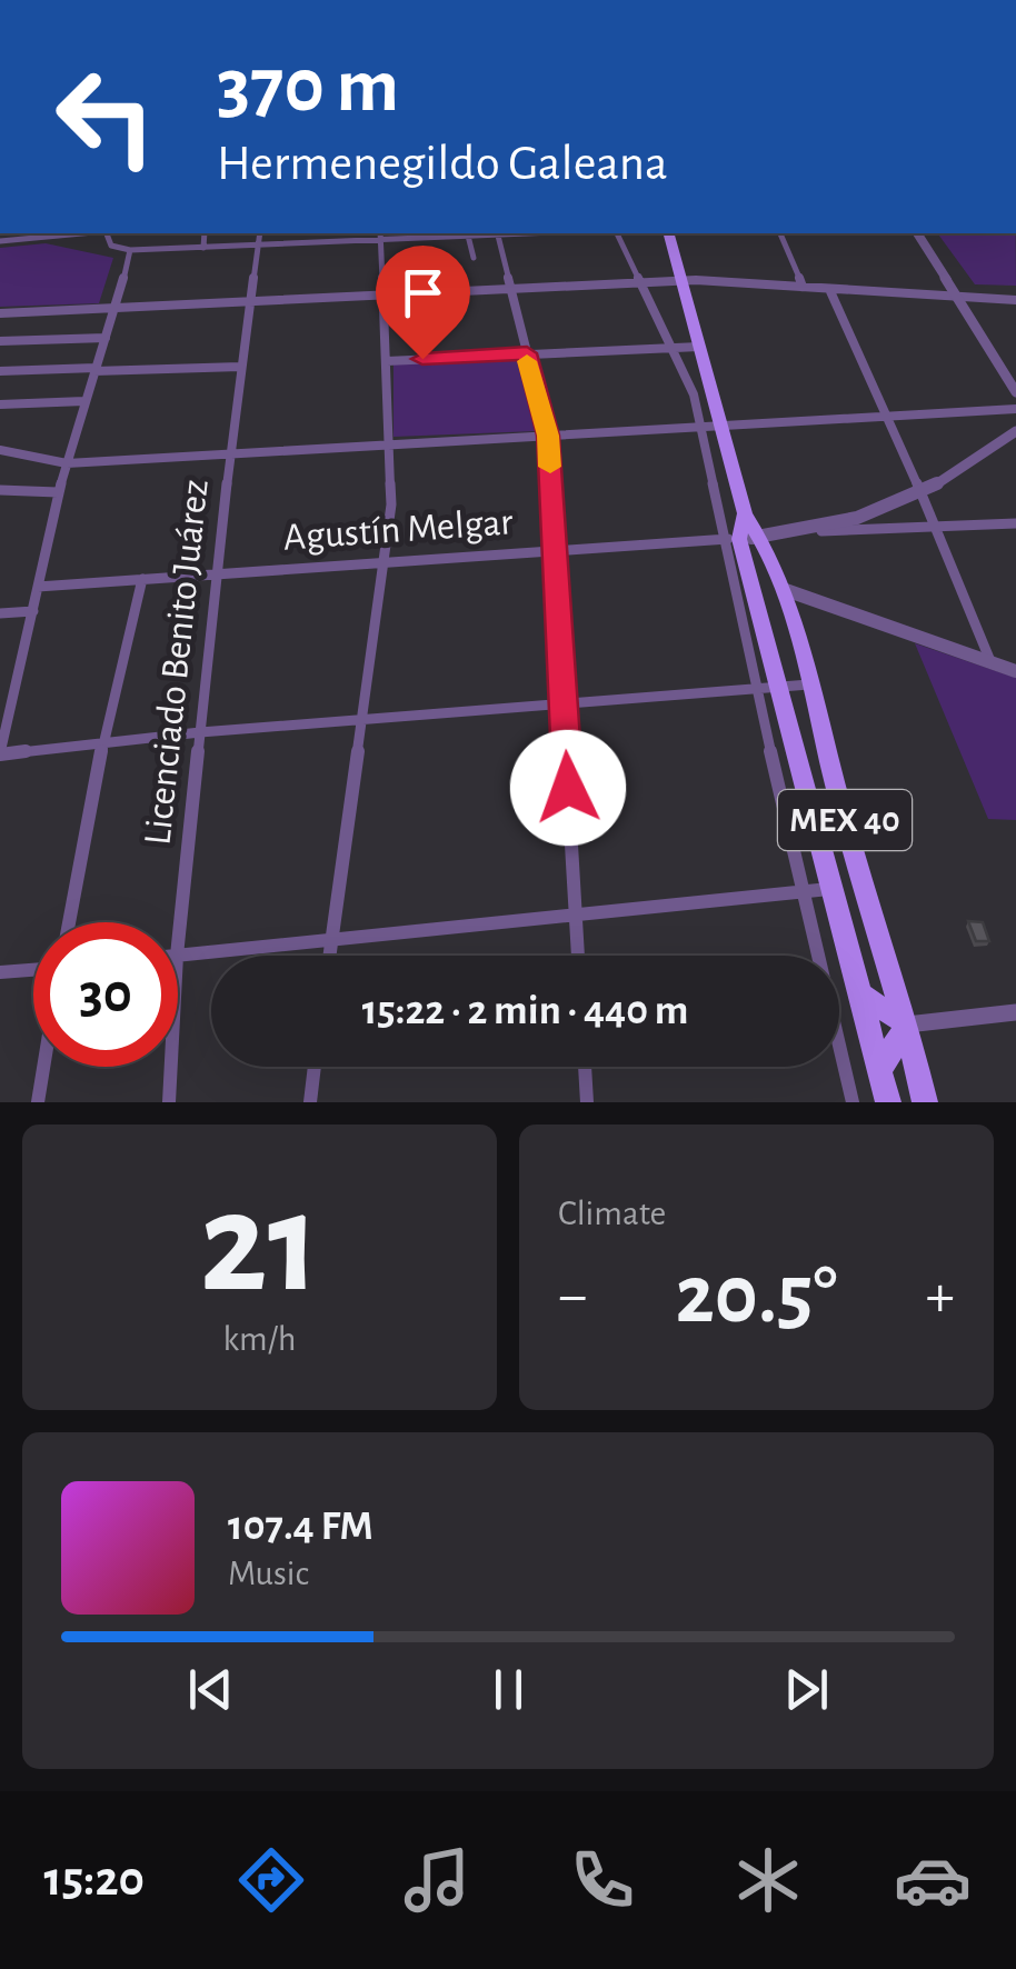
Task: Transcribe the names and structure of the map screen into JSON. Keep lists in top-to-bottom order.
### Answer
{
  "streets": {
    "main road": ["MEX 40"],
    "street": ["Agustín Melgar", "Licenciado Benito Juárez"]
  },
  "crossings": [
    ["Agustín Melgar", "Licenciado Benito Juárez"],
    ["Agustín Melgar", "MEX 40"]
  ],
  "page": {
    "turn": ["370 m", "Hermenegildo Galeana"],
    "limit": "30",
    "trip": "15:22 · 2 min · 440 m",
    "tile": [
      ["21", "km/h"],
      "Climate"
    ],
    "heat": ["−", "20.5°", "+"],
    "song": ["107.4 FM", "Music"],
    "tabs": "15:20"
  }
}
